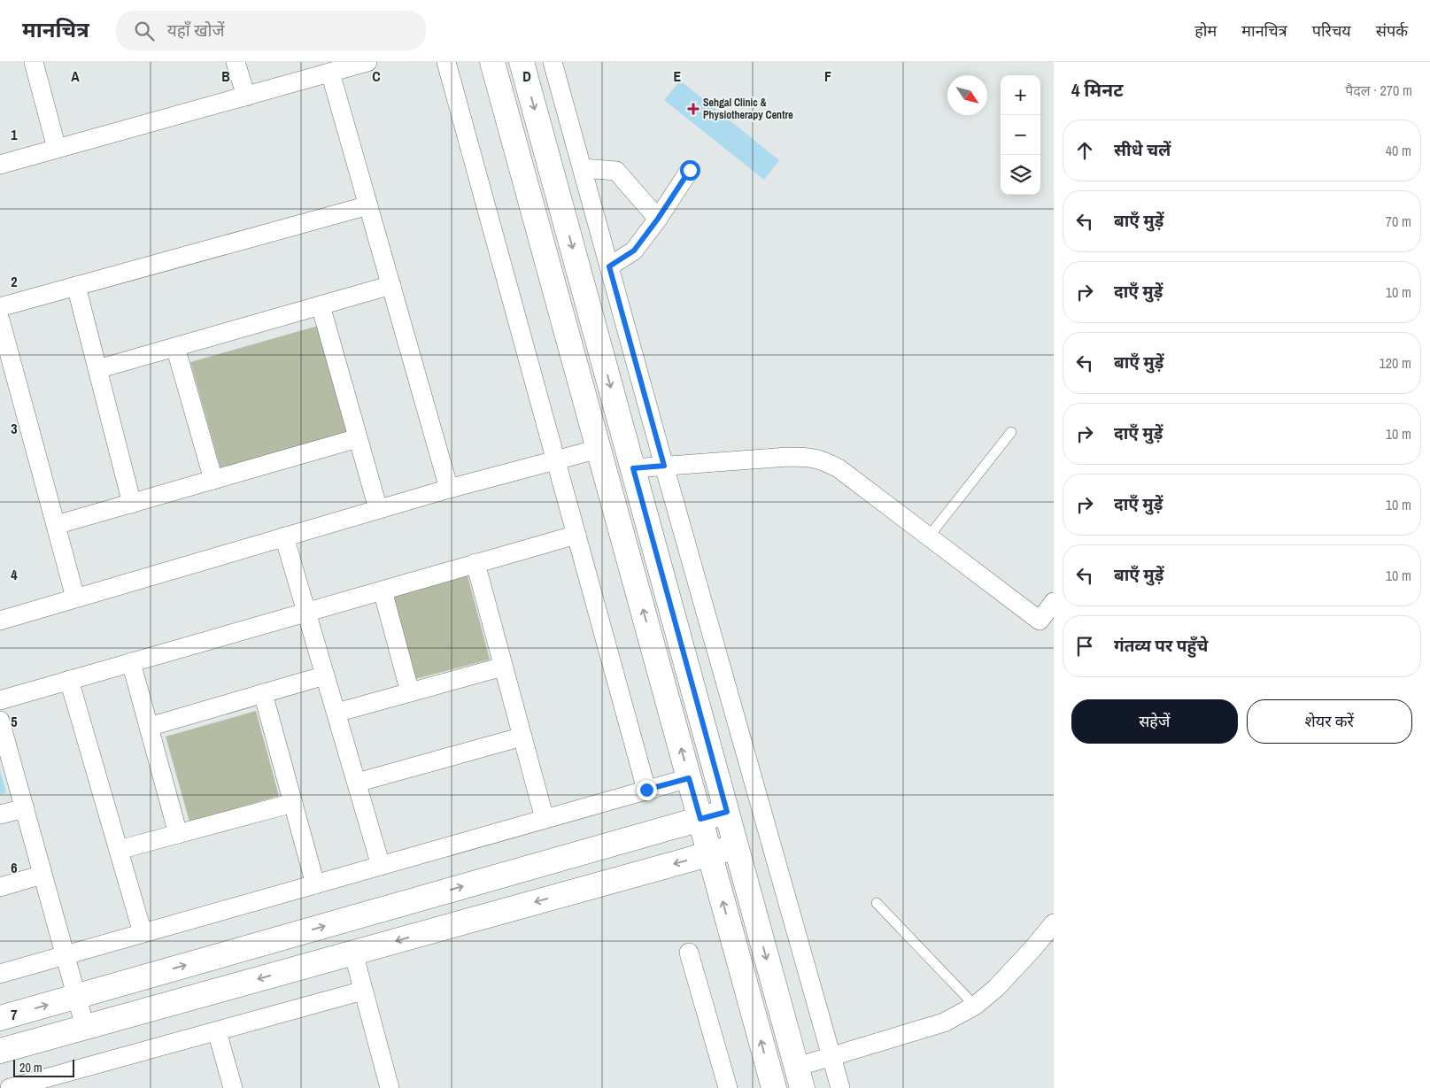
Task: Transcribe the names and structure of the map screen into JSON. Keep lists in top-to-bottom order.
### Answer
{
  "places": {
    "health": ["Sehgal Clinic & Physiotherapy Centre"]
  },
  "scale_bar": "20 m",
  "north": "bottom right",
  "page": {
    "header": "मानचित्र",
    "search": "यहाँ खोजें",
    "nav": [
      "होम",
      "मानचित्र",
      "परिचय",
      "संपर्क"
    ],
    "heading": ["4 मिनट", "पैदल · 270 m"],
    "map_buttons": ["+", "−"],
    "list": [
      ["सीधे चलें", "40 m"],
      ["बाएँ मुड़ें", "70 m"],
      ["दाएँ मुड़ें", "10 m"],
      ["बाएँ मुड़ें", "120 m"],
      ["दाएँ मुड़ें", "10 m"],
      ["दाएँ मुड़ें", "10 m"],
      ["बाएँ मुड़ें", "10 m"],
      "गंतव्य पर पहुँचे"
    ],
    "buttons": ["सहेजें", "शेयर करें"],
    "scale": "20 m"
  },
  "grid": {
    "columns": [
      "A",
      "B",
      "C",
      "D",
      "E",
      "F"
    ],
    "rows": [
      "1",
      "2",
      "3",
      "4",
      "5",
      "6",
      "7"
    ]
  }
}
